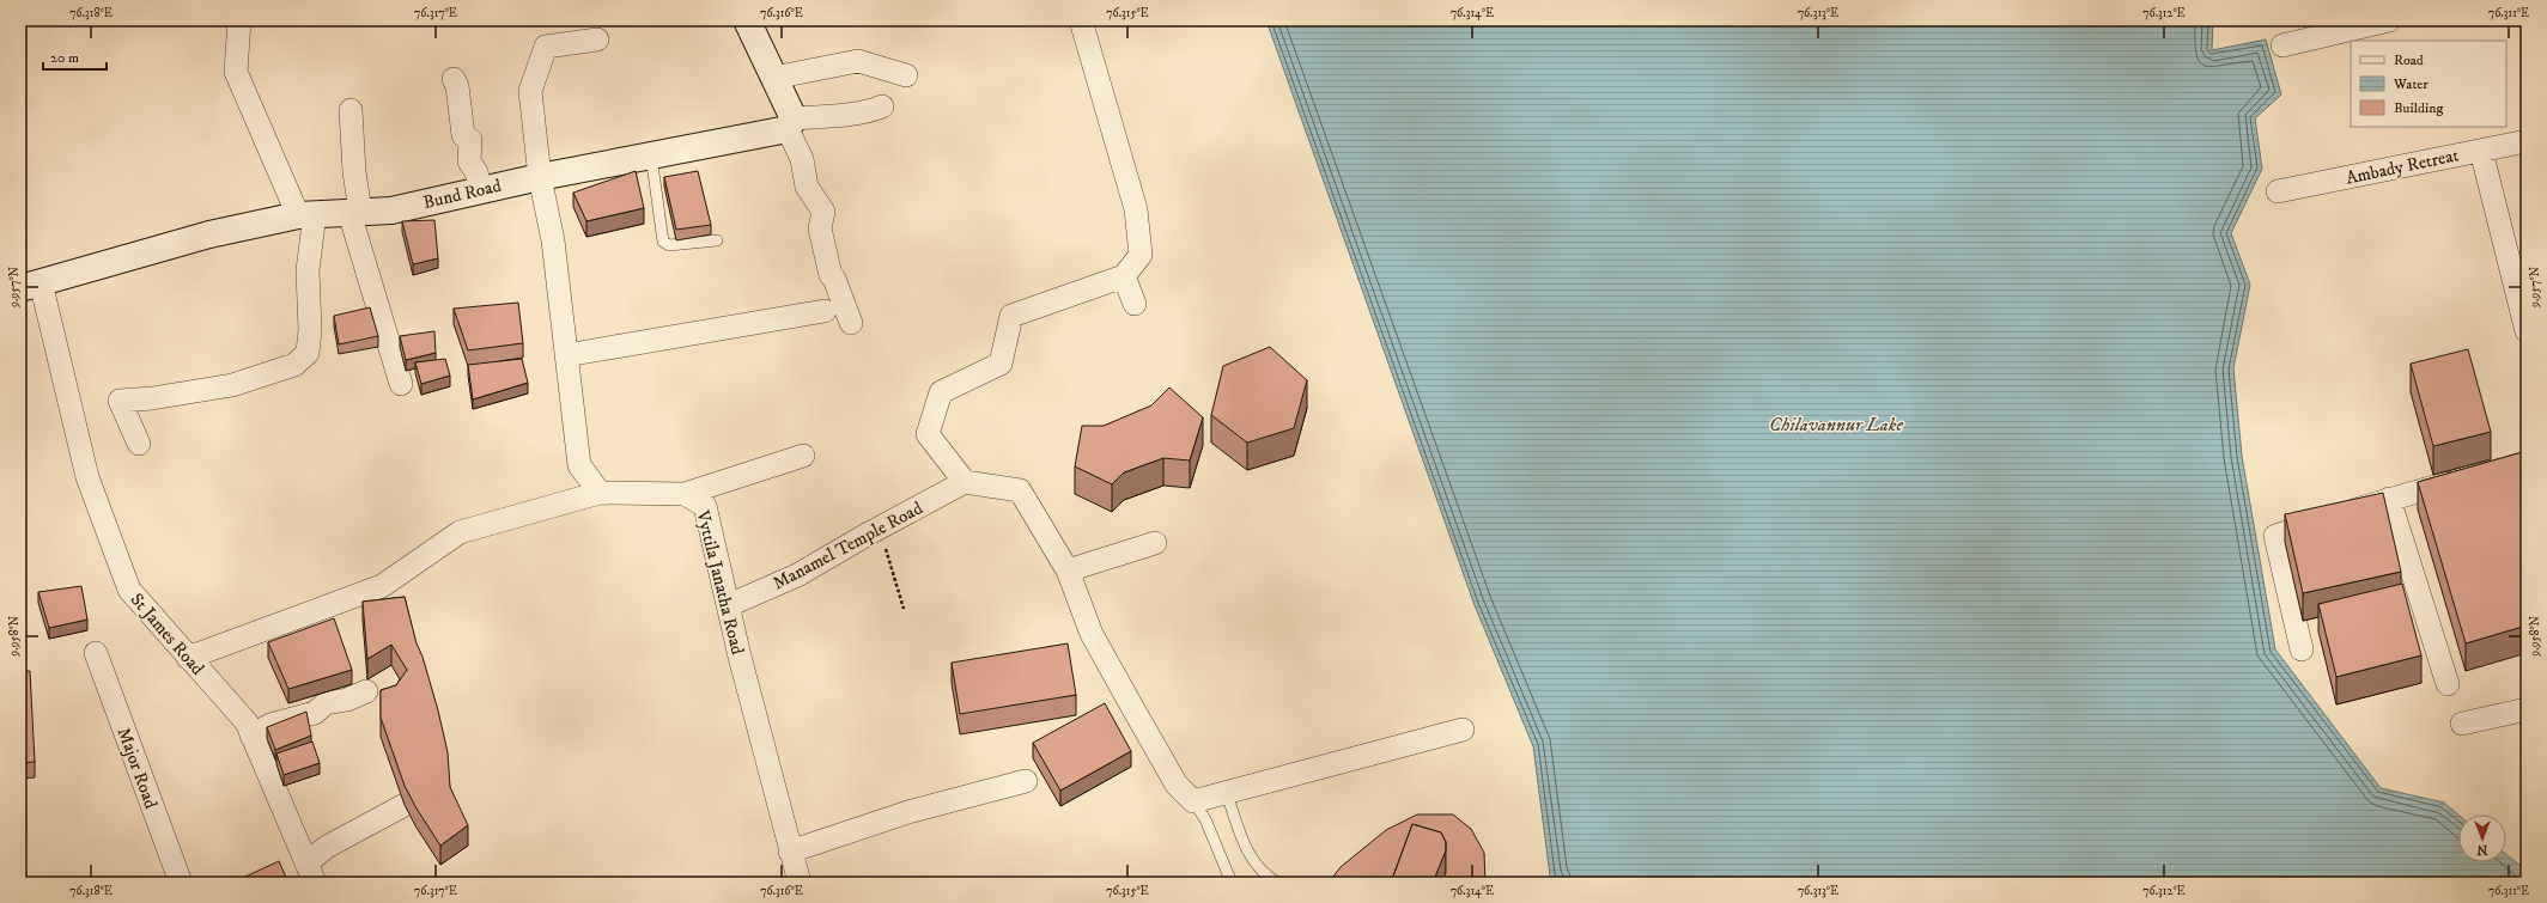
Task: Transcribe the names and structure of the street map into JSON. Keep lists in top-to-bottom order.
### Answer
{
  "streets": {
    "street": [
      "Ambady Retreat",
      "Bund Road",
      "Manamel Temple Road",
      "Vyttila Janatha Road",
      "St James Road",
      "Major Road"
    ]
  },
  "crossings": [
    ["Bund Road", "St James Road"],
    ["Manamel Temple Road", "Vyttila Janatha Road"],
    ["Vyttila Janatha Road", "St James Road"]
  ],
  "water": ["Chilavannur Lake"],
  "legend": ["Road", "Water", "Building"],
  "scale_bar": "20 m",
  "north": "bottom",
  "coordinates": [
    "76.318°E",
    "76.317°E",
    "76.316°E",
    "76.315°E",
    "76.314°E",
    "76.313°E",
    "76.312°E",
    "76.311°E",
    "9.957°N",
    "9.958°N"
  ]
}
